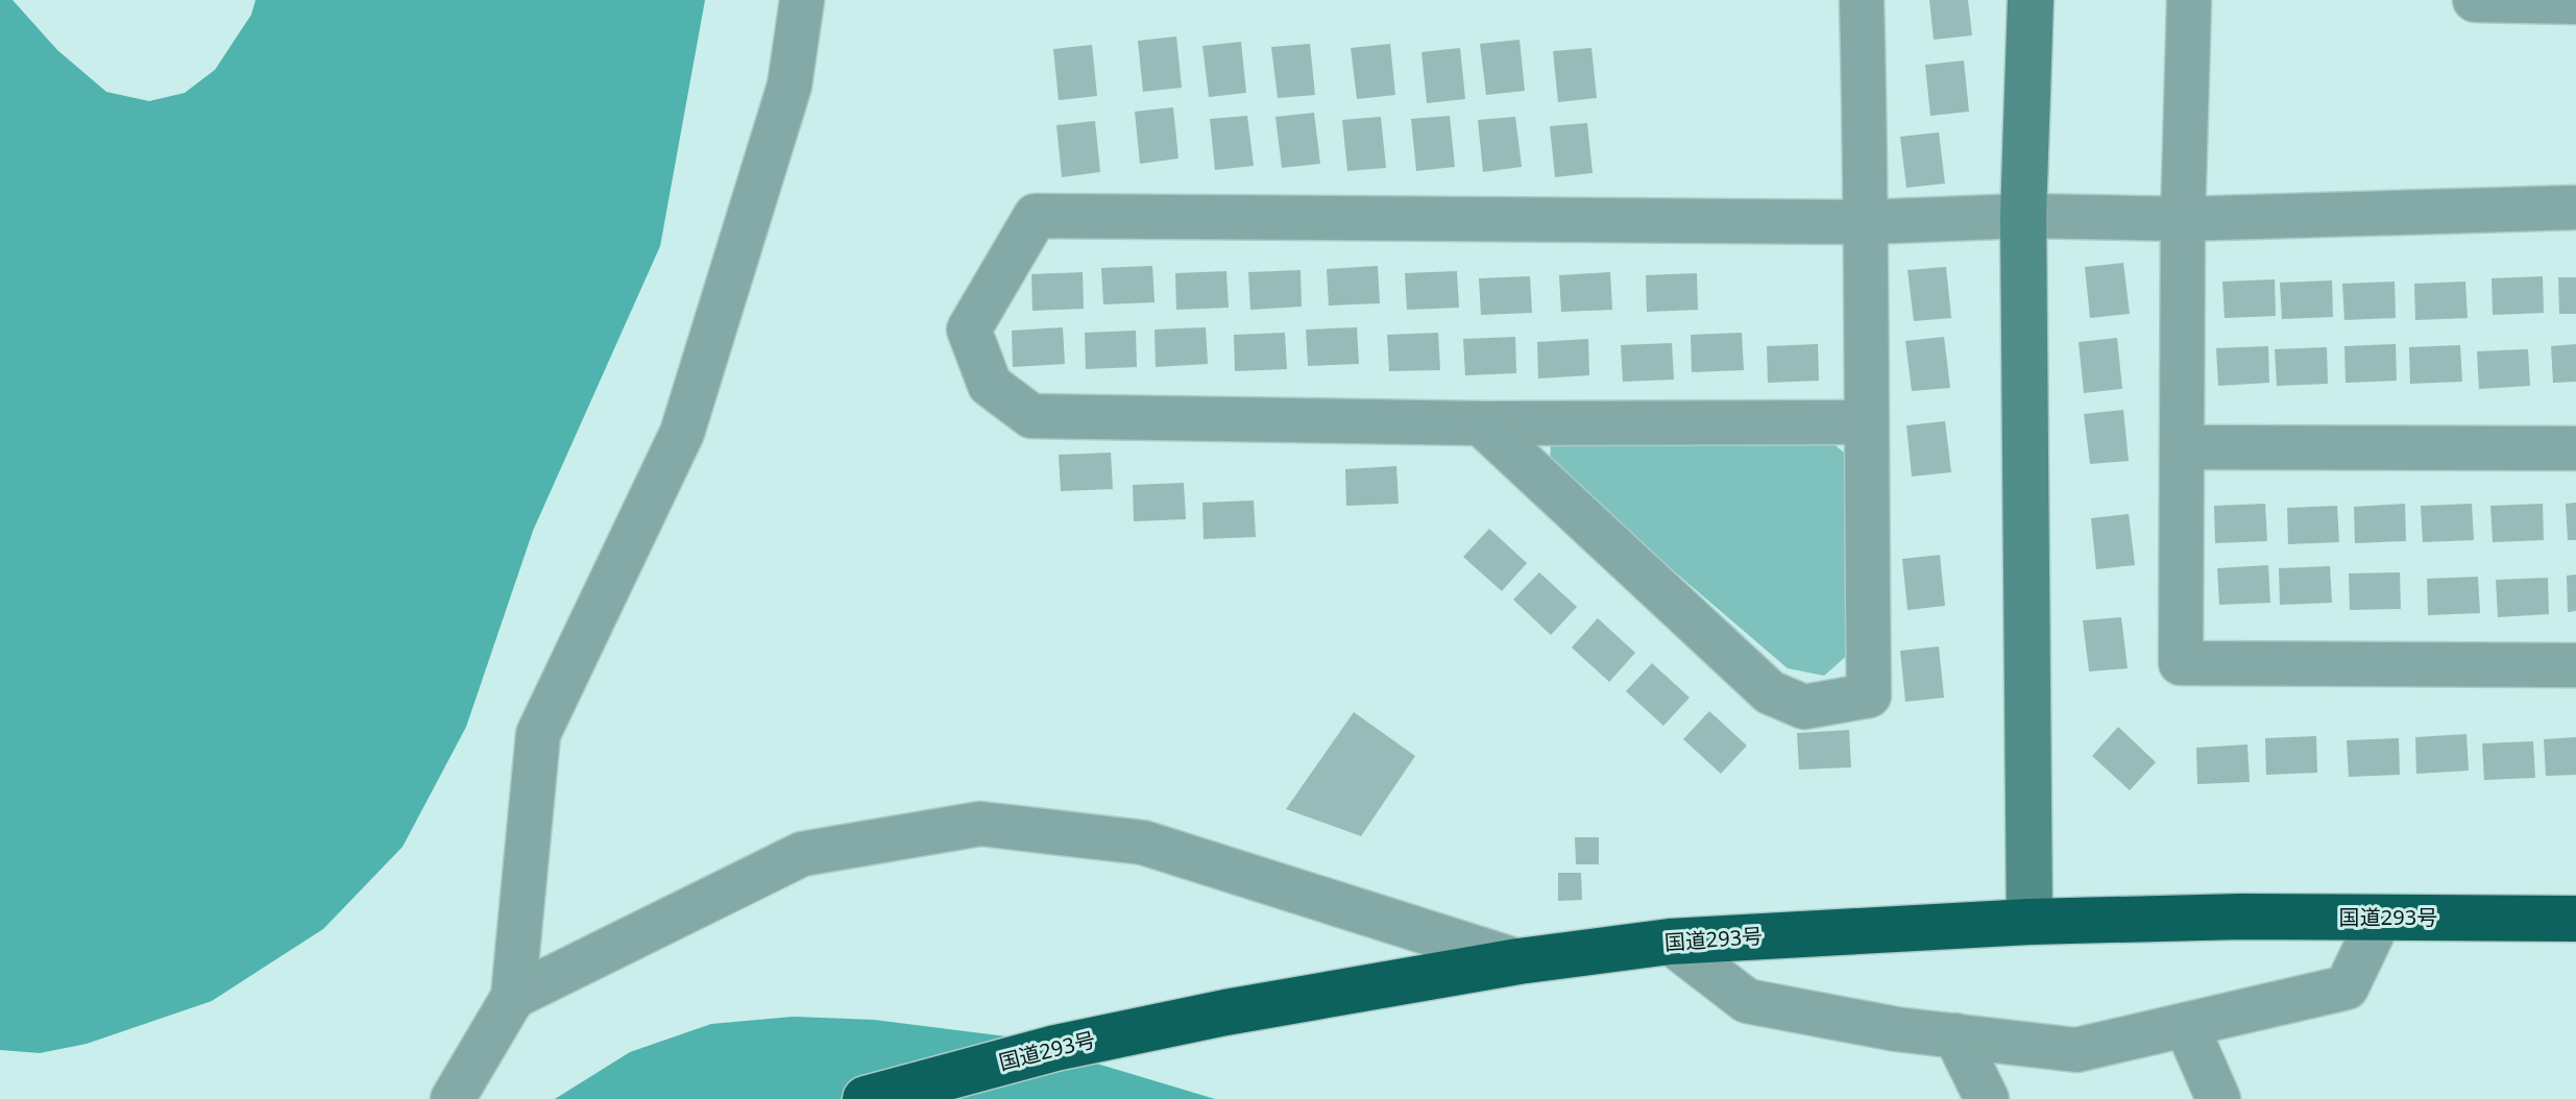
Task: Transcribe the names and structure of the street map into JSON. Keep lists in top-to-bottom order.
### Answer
{
  "streets": {
    "highway": ["国道293号"]
  }
}
